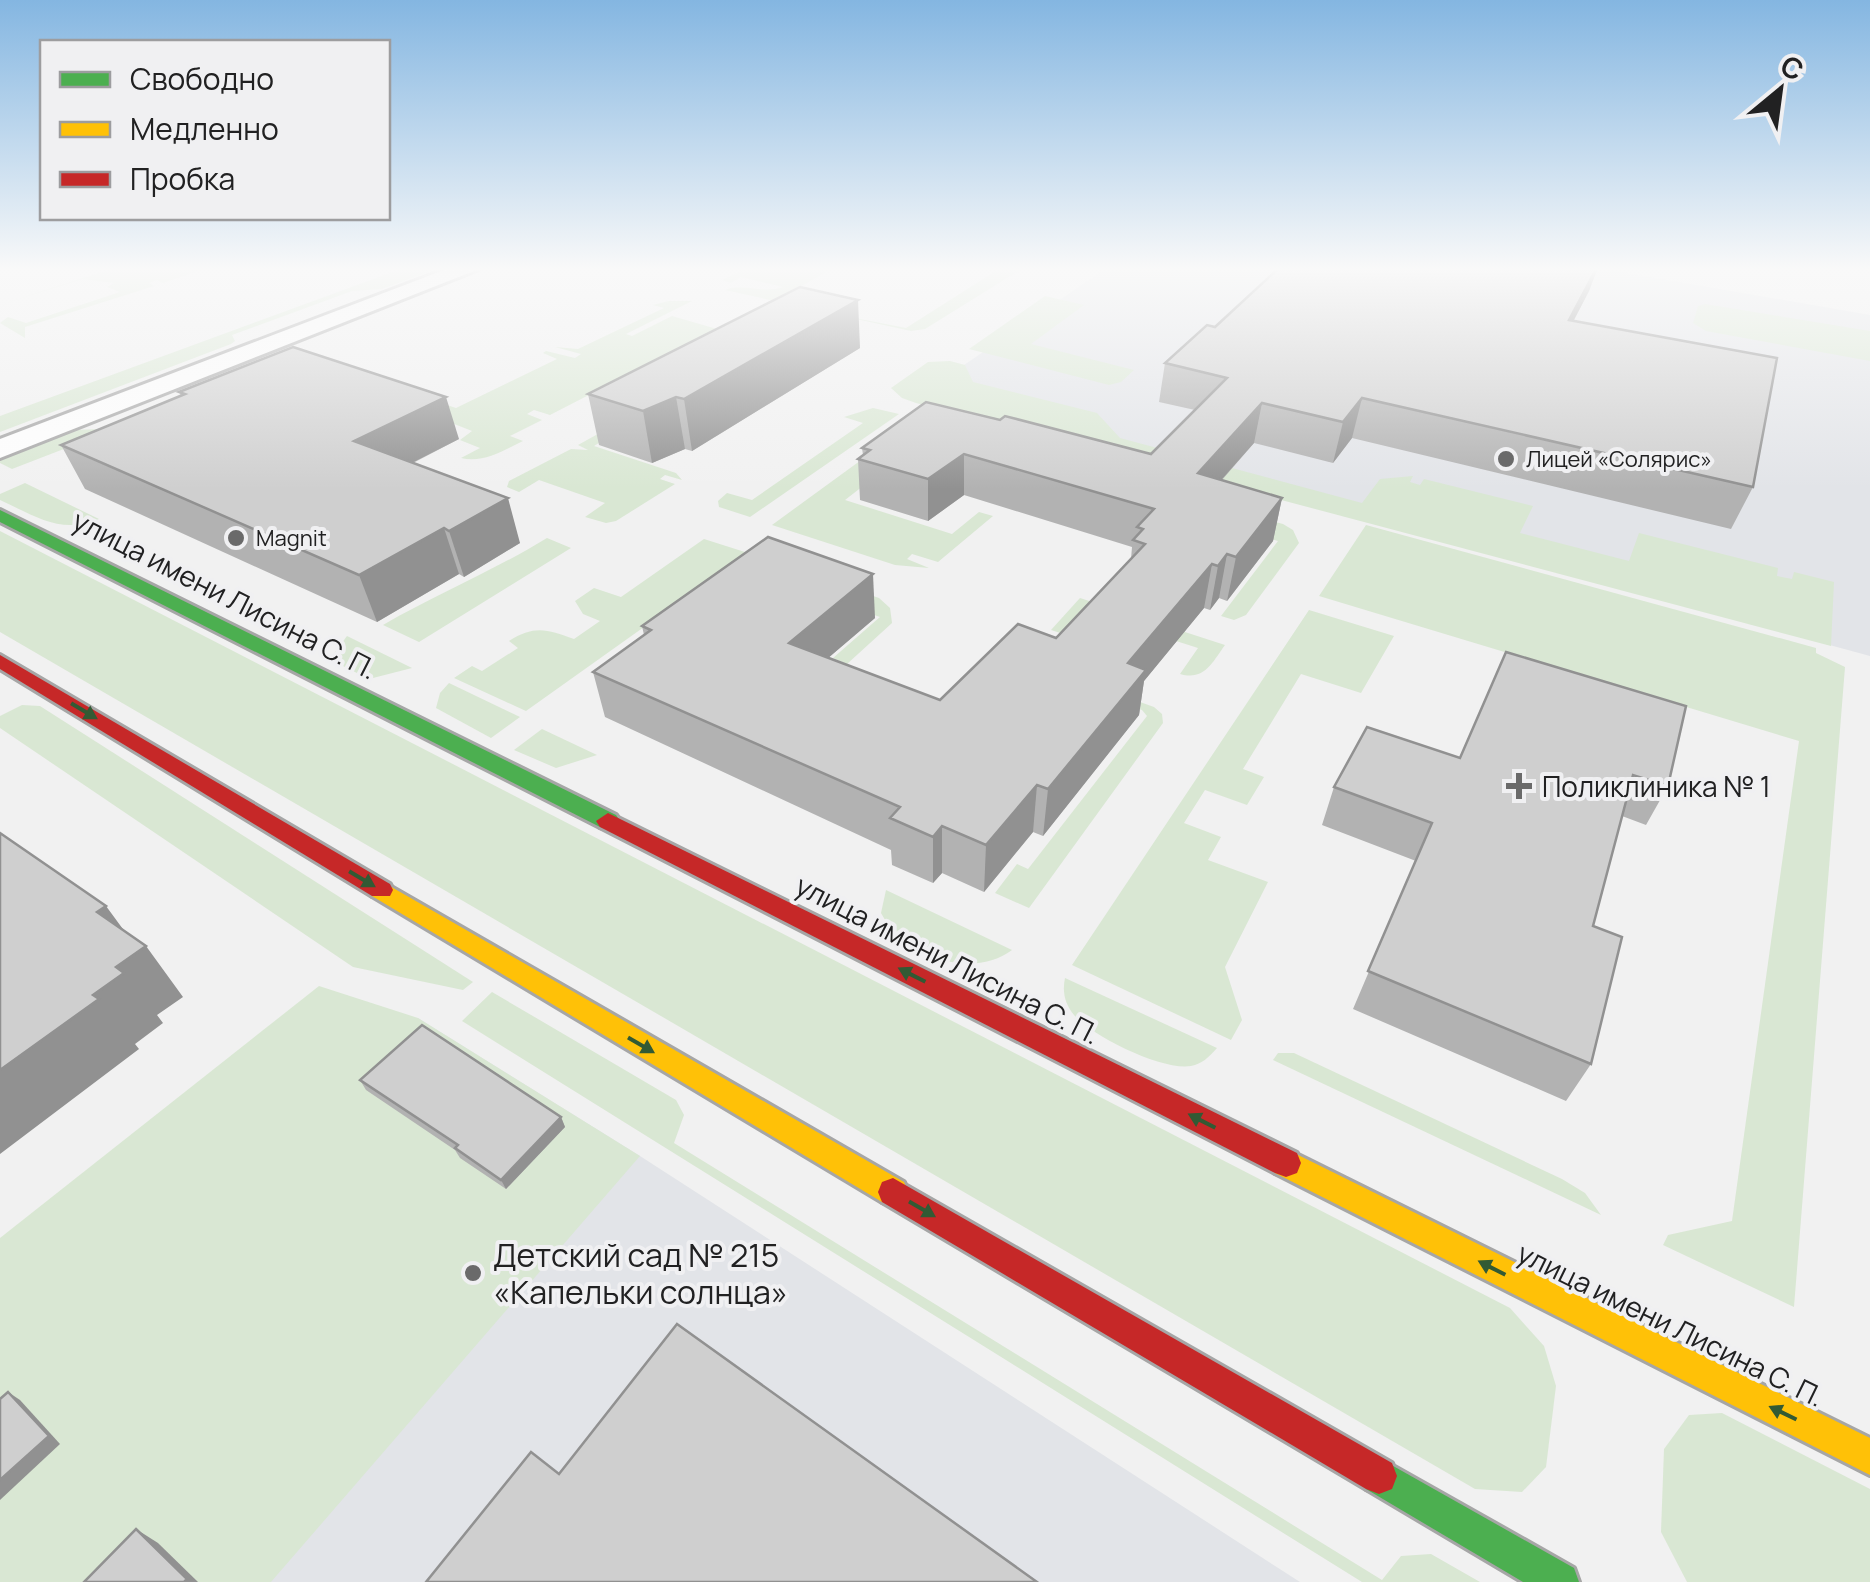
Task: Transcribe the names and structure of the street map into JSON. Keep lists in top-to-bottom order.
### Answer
{
  "streets": {
    "street": ["улица имени Лисина С. П."]
  },
  "places": {
    "other": ["Лицей «Солярис»", "Magnit", "Детский сад № 215 «Капельки солнца»"],
    "health": ["Поликлиника № 1"]
  },
  "legend": ["Свободно", "Медленно", "Пробка"],
  "north": "top right"
}
